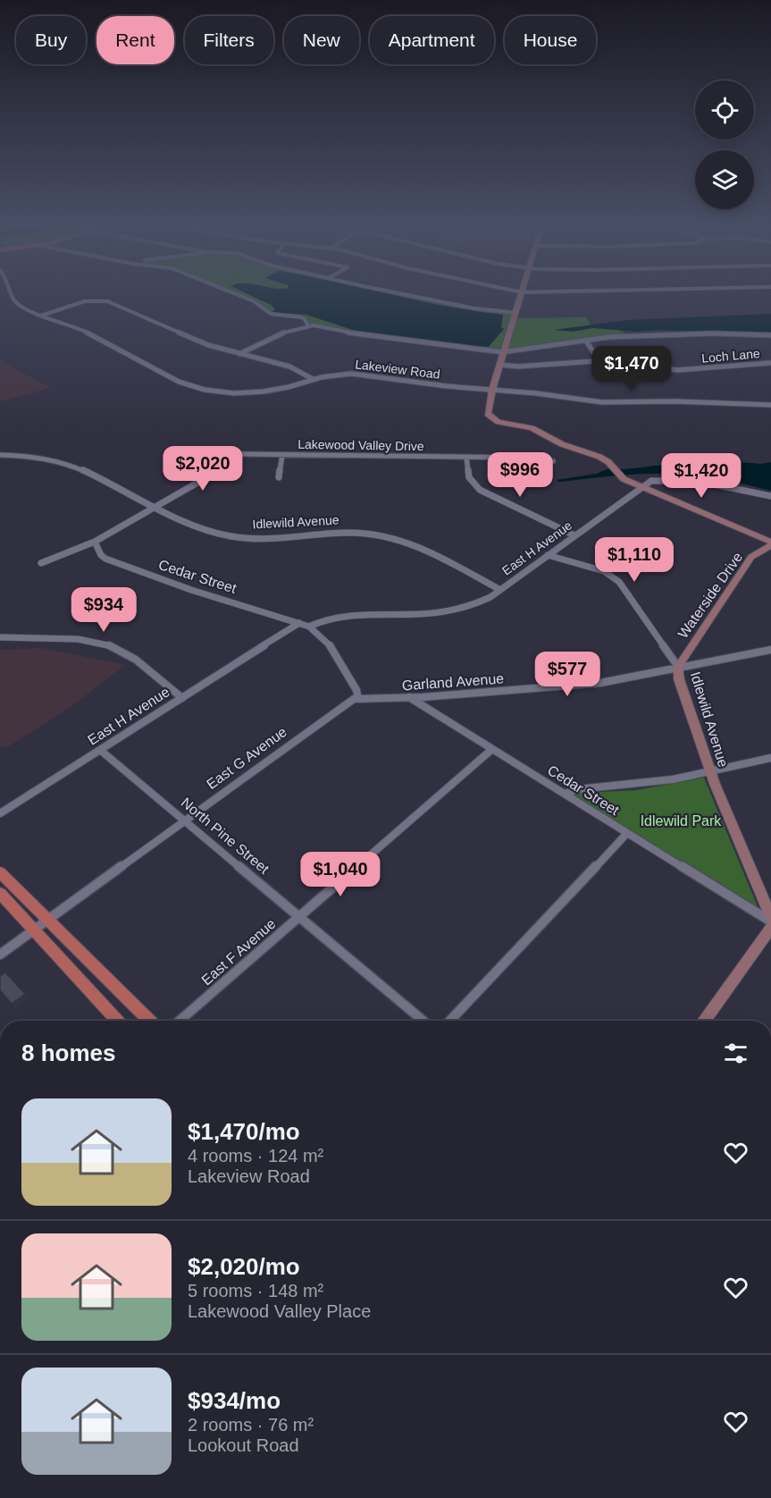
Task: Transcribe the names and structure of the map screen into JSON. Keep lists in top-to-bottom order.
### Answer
{
  "streets": {
    "street": [
      "Loch Lane",
      "Lakeview Road",
      "Lakewood Valley Drive",
      "Idlewild Avenue",
      "East H Avenue",
      "Cedar Street",
      "Waterside Drive",
      "Garland Avenue",
      "East G Avenue",
      "North Pine Street",
      "East F Avenue"
    ]
  },
  "crossings": [
    ["Idlewild Avenue", "East H Avenue"],
    ["Idlewild Avenue", "Waterside Drive"],
    ["Idlewild Avenue", "Garland Avenue"],
    ["East H Avenue", "Cedar Street"],
    ["East H Avenue", "North Pine Street"],
    ["Cedar Street", "Garland Avenue"],
    ["Cedar Street", "East G Avenue"],
    ["Cedar Street", "East F Avenue"],
    ["Waterside Drive", "Garland Avenue"],
    ["Garland Avenue", "East G Avenue"],
    ["East G Avenue", "North Pine Street"],
    ["North Pine Street", "East F Avenue"]
  ],
  "parks": ["Idlewild Park"],
  "page": {
    "chip": [
      "Buy",
      "Rent",
      "Filters",
      "New",
      "Apartment",
      "House"
    ],
    "price": [
      "$1,470",
      "$2,020",
      "$996",
      "$1,420",
      "$1,110",
      "$934",
      "$577",
      "$1,040"
    ],
    "heading": "8 homes",
    "list": [
      {
        "name": "$1,470/mo",
        "note": "4 rooms · 124 m² · Lakeview Road"
      },
      {
        "name": "$2,020/mo",
        "note": "5 rooms · 148 m² · Lakewood Valley Place"
      },
      {
        "name": "$934/mo",
        "note": "2 rooms · 76 m² · Lookout Road"
      }
    ]
  }
}
